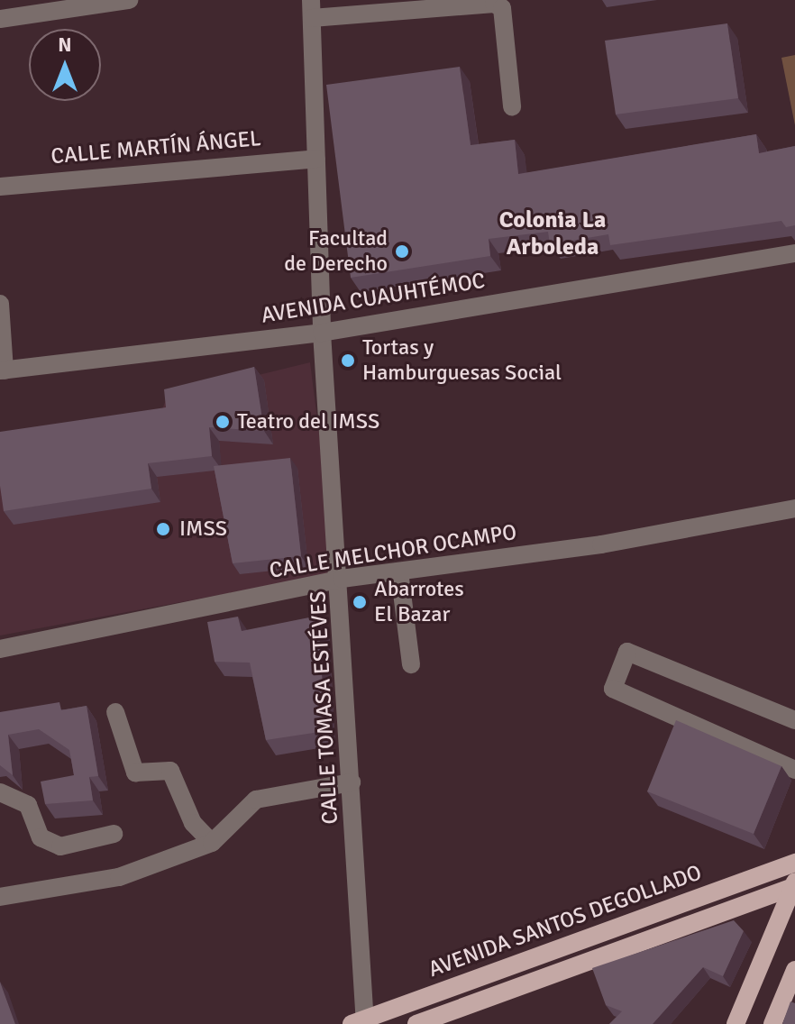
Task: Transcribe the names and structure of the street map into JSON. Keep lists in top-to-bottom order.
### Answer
{
  "streets": {
    "main road": ["AVENIDA SANTOS DEGOLLADO"],
    "street": [
      "CALLE MARTÍN ÁNGEL",
      "AVENIDA CUAUHTÉMOC",
      "CALLE MELCHOR OCAMPO",
      "CALLE TOMASA ESTÉVES"
    ]
  },
  "crossings": [
    ["CALLE MARTÍN ÁNGEL", "CALLE TOMASA ESTÉVES"],
    ["AVENIDA CUAUHTÉMOC", "CALLE TOMASA ESTÉVES"],
    ["CALLE MELCHOR OCAMPO", "CALLE TOMASA ESTÉVES"],
    ["CALLE TOMASA ESTÉVES", "AVENIDA SANTOS DEGOLLADO"]
  ],
  "districts": ["Colonia La Arboleda"],
  "places": [
    "Facultad de Derecho",
    "Tortas y Hamburguesas Social",
    "Teatro del IMSS",
    "IMSS",
    "Abarrotes El Bazar"
  ],
  "north": "top"
}
